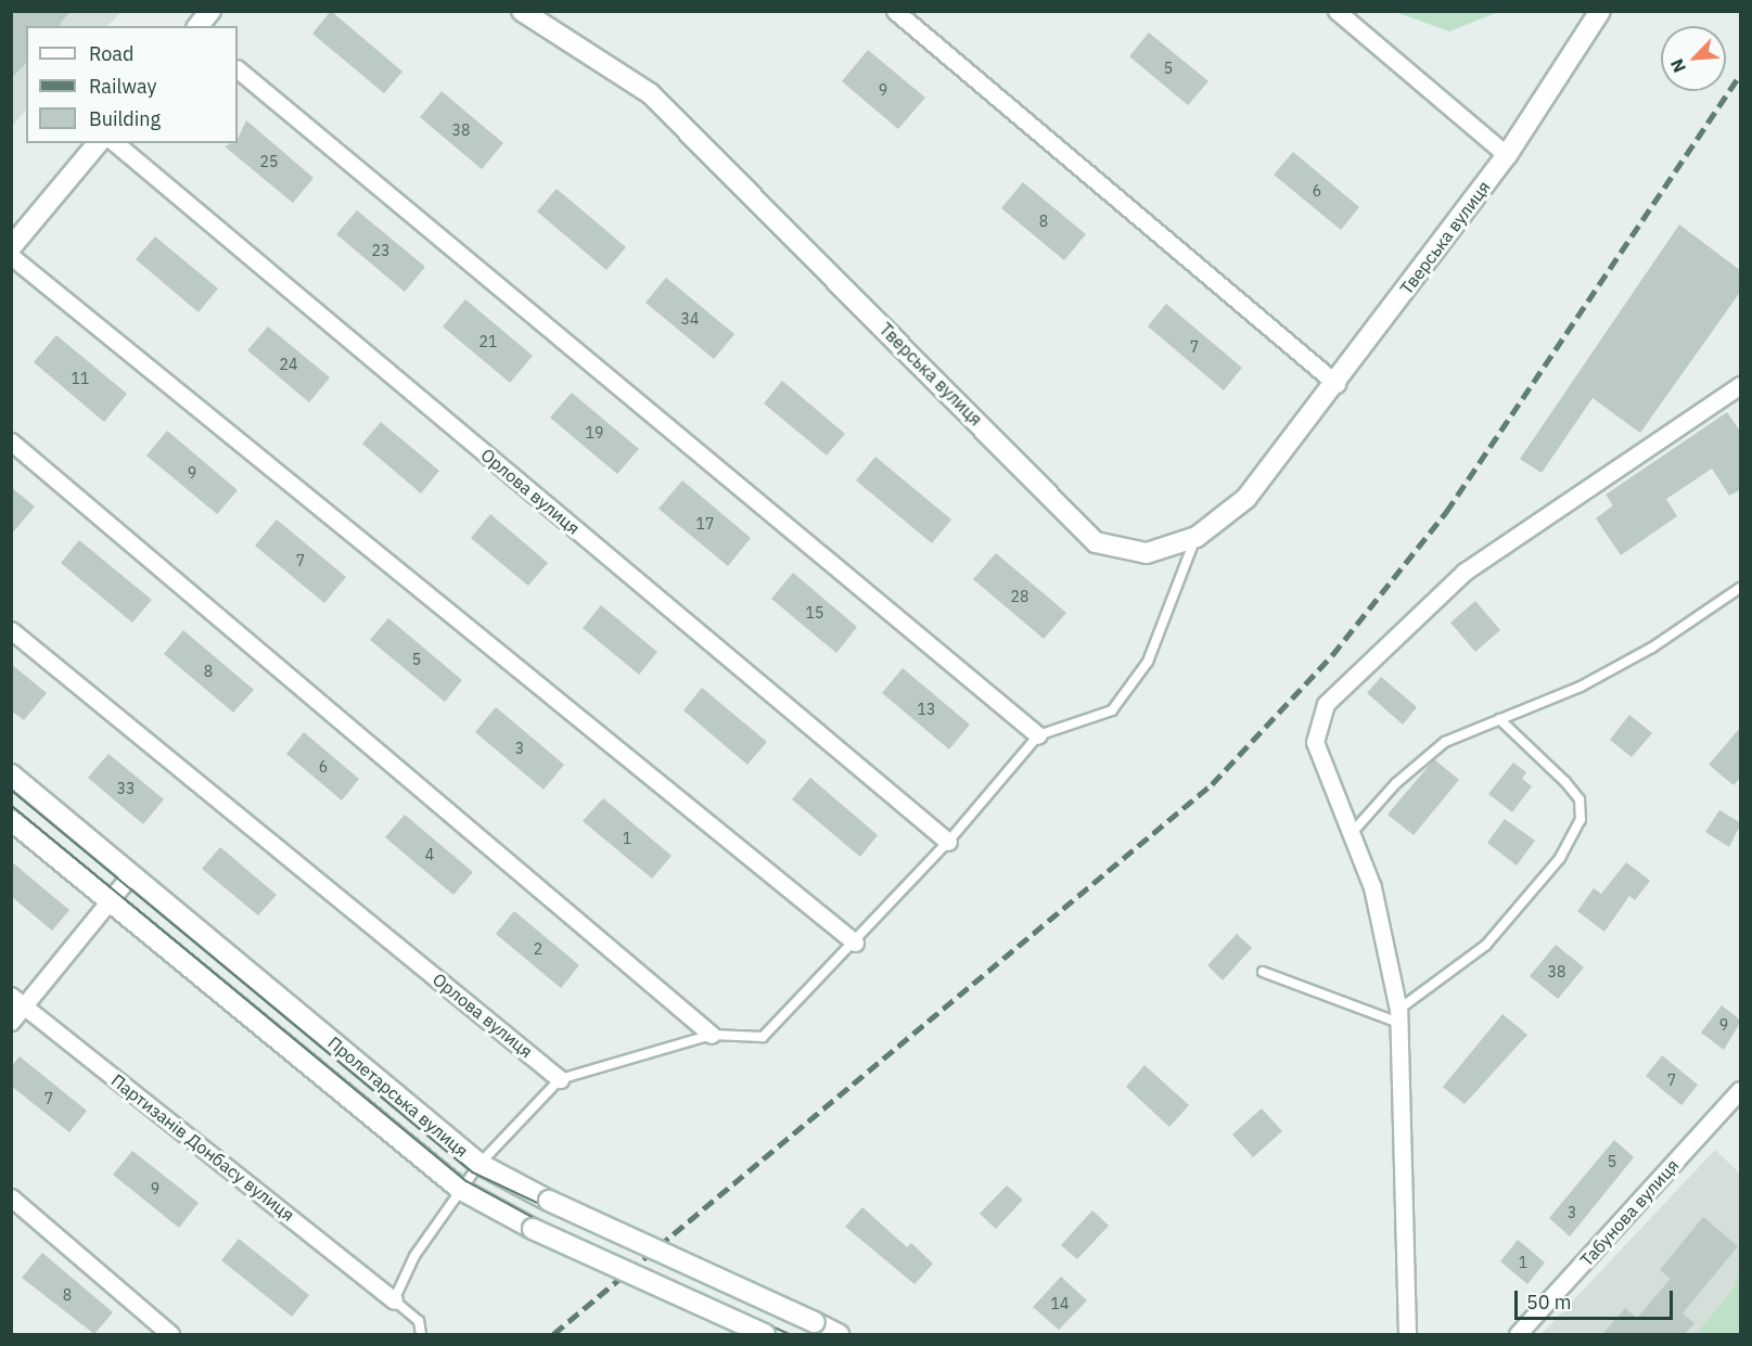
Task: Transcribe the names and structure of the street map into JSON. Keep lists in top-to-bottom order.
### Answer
{
  "streets": {
    "main road": ["Тверська вулиця", "Пролетарська вулиця"],
    "street": ["Орлова вулиця", "Партизанів Донбасу вулиця", "Табунова вулиця"]
  },
  "house_numbers": [
    "5",
    "9",
    "38",
    "25",
    "6",
    "8",
    "23",
    "34",
    "21",
    "7",
    "24",
    "11",
    "19",
    "9",
    "17",
    "7",
    "28",
    "15",
    "5",
    "8",
    "13",
    "3",
    "6",
    "33",
    "1",
    "4",
    "2",
    "38",
    "9",
    "7",
    "7",
    "5",
    "9",
    "3",
    "1",
    "8",
    "14"
  ],
  "legend": ["Road", "Railway", "Building"],
  "scale_bar": "50 m",
  "north": "bottom left"
}
